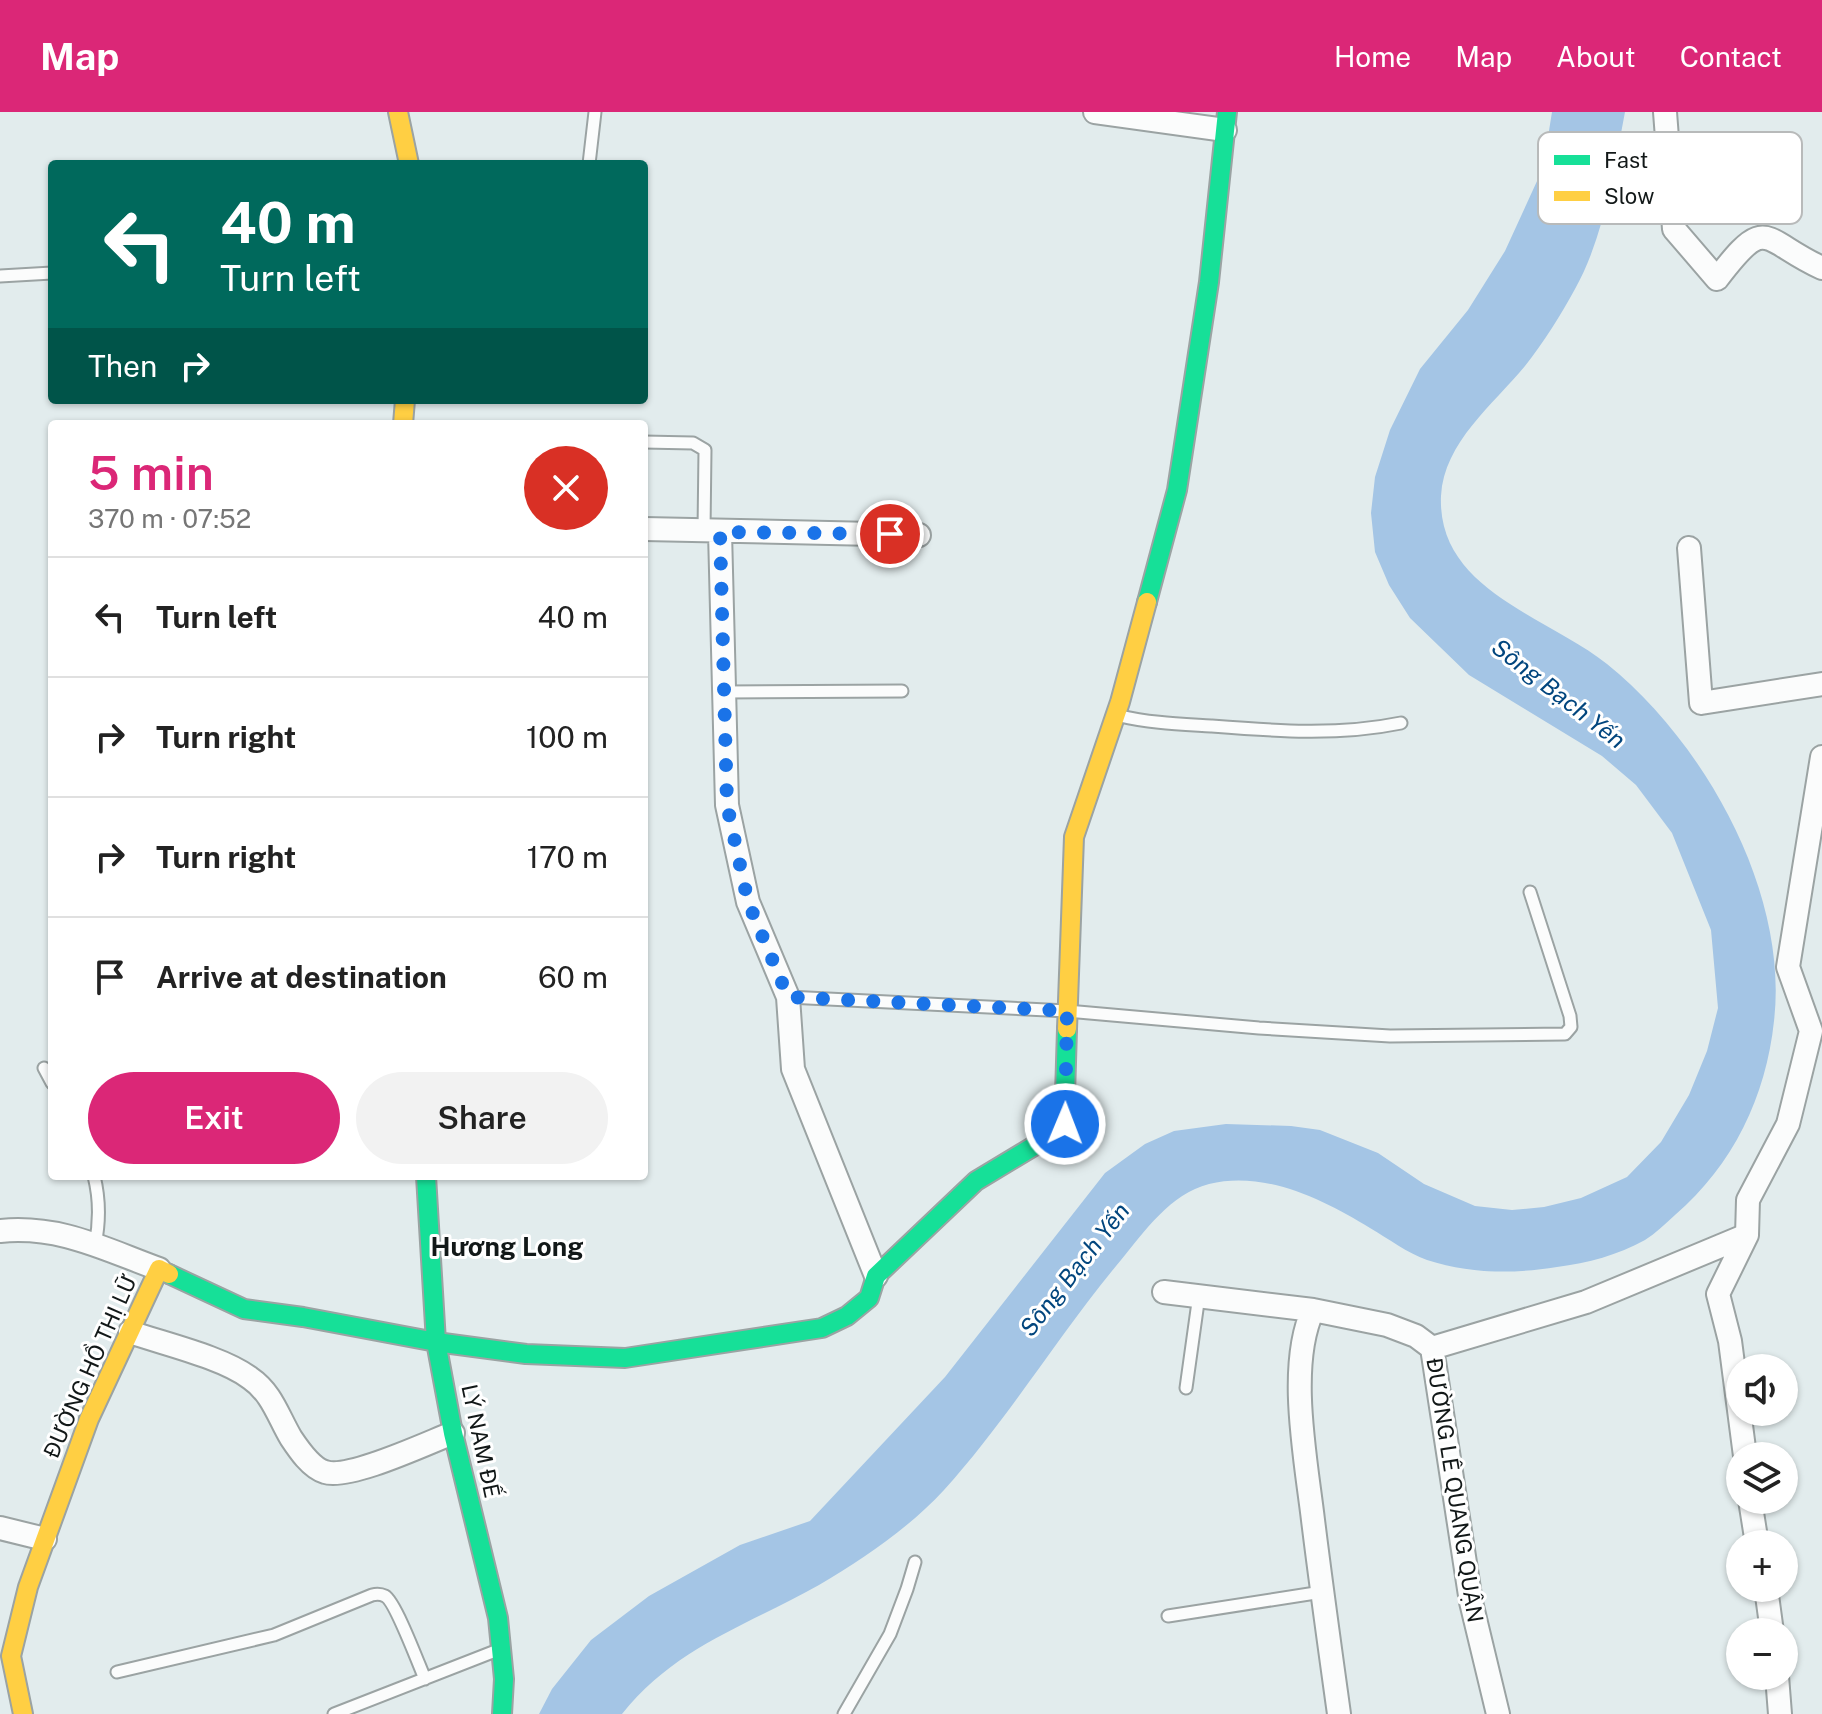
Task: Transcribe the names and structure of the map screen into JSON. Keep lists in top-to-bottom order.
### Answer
{
  "streets": {
    "street": ["ĐƯỜNG HỒ THỊ LỮ", "LÝ NAM ĐẾ", "ĐƯỜNG LÊ QUANG QUẬN"]
  },
  "crossings": [
    ["ĐƯỜNG HỒ THỊ LỮ", "LÝ NAM ĐẾ"]
  ],
  "districts": ["Hương Long"],
  "water": ["Sông Bạch Yến"],
  "legend": ["Fast", "Slow"],
  "page": {
    "header": "Map",
    "nav": [
      "Home",
      "Map",
      "About",
      "Contact"
    ],
    "turn": ["40 m", "Turn left"],
    "then": "Then",
    "heading": ["5 min", "370 m · 07:52"],
    "list": [
      {
        "name": "Turn left",
        "value": "40 m"
      },
      {
        "name": "Turn right",
        "value": "100 m"
      },
      {
        "name": "Turn right",
        "value": "170 m"
      },
      {
        "name": "Arrive at destination",
        "value": "60 m"
      }
    ],
    "buttons": ["Exit", "Share"],
    "map_buttons": ["+", "−"]
  }
}
